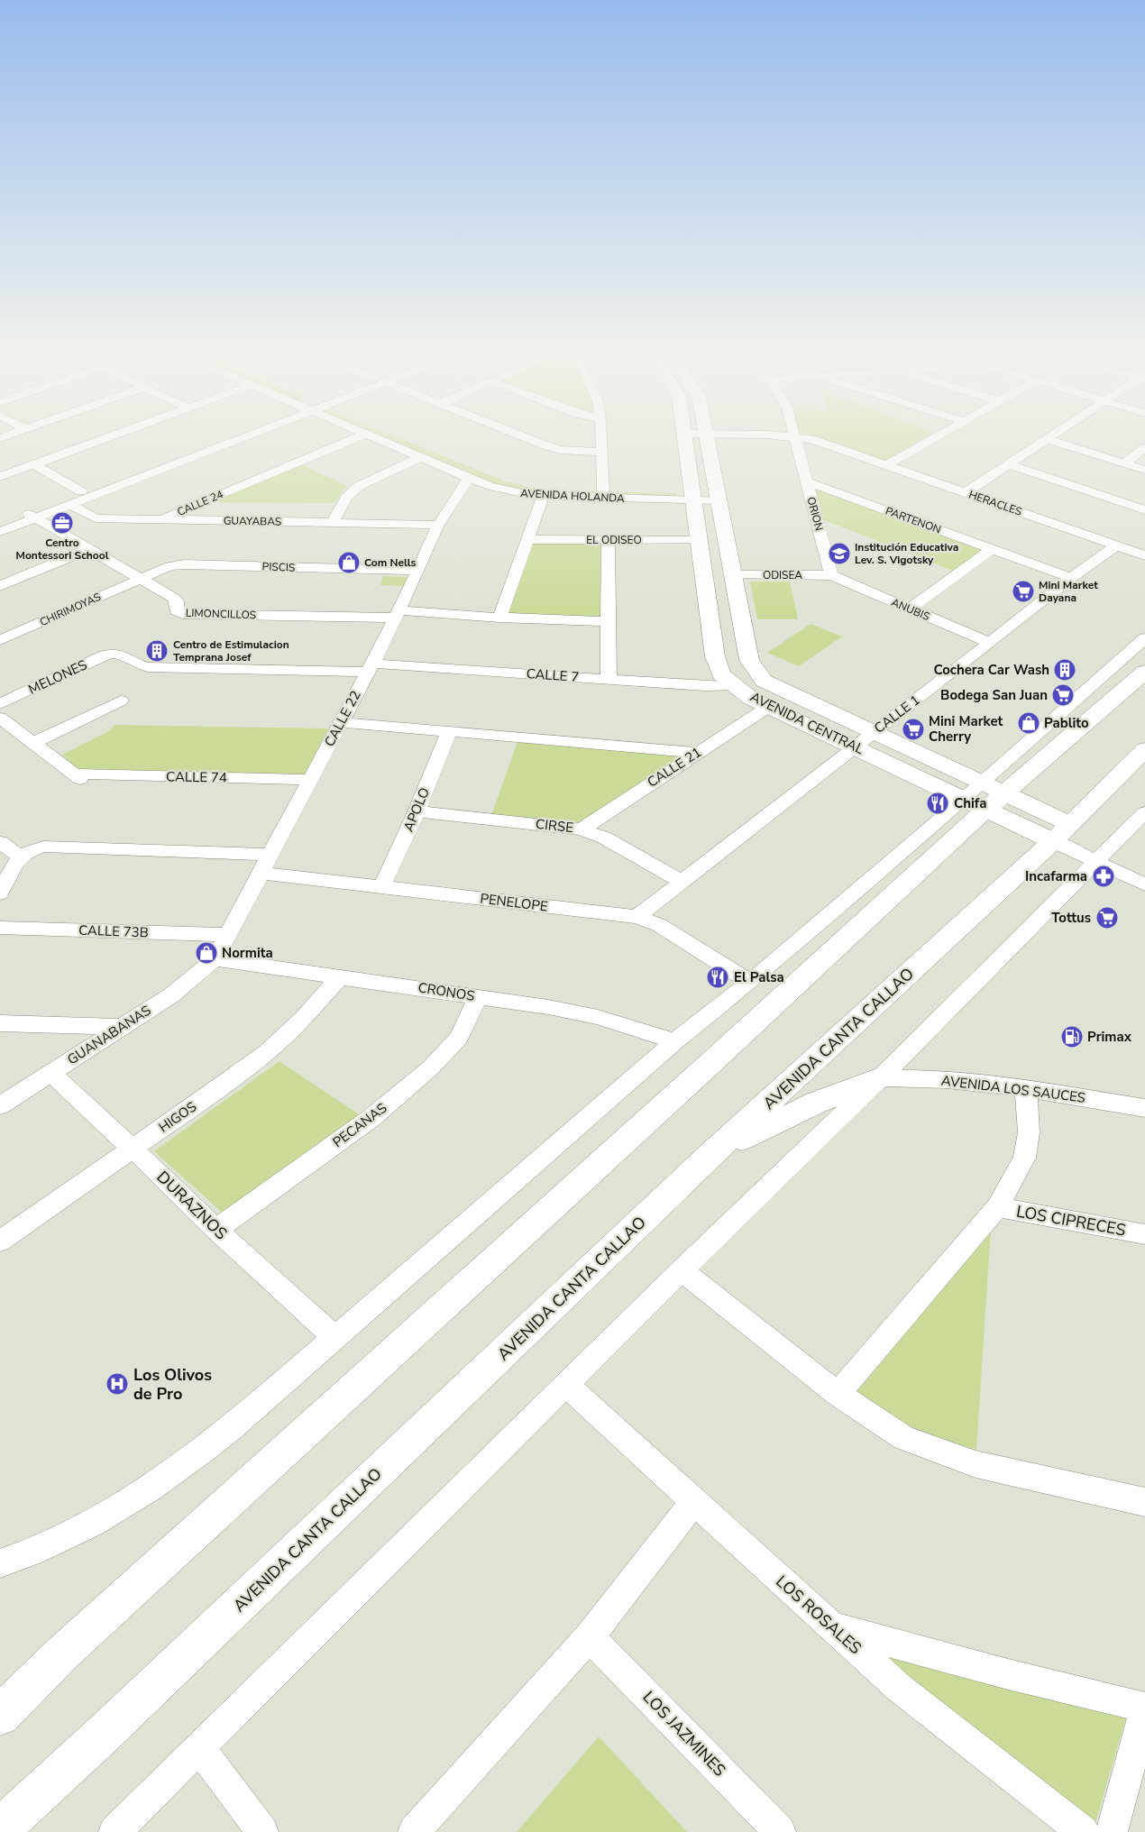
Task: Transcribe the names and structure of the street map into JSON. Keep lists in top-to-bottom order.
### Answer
{
  "streets": {
    "main road": ["AVENIDA CENTRAL", "AVENIDA CANTA CALLAO"],
    "street": [
      "AVENIDA HOLANDA",
      "CALLE 24",
      "HERACLES",
      "ORION",
      "PARTENON",
      "GUAYABAS",
      "EL ODISEO",
      "PISCIS",
      "ODISEA",
      "CHIRIMOYAS",
      "ANUBIS",
      "LIMONCILLOS",
      "CALLE 7",
      "MELONES",
      "CALLE 1",
      "CALLE 22",
      "CALLE 21",
      "CALLE 74",
      "APOLO",
      "CIRSE",
      "PENELOPE",
      "CALLE 73B",
      "CRONOS",
      "GUANABANAS",
      "AVENIDA LOS SAUCES",
      "HIGOS",
      "PECANAS",
      "DURAZNOS",
      "LOS CIPRECES",
      "LOS ROSALES",
      "LOS JAZMINES"
    ]
  },
  "crossings": [
    ["AVENIDA HOLANDA", "CALLE 22"],
    ["AVENIDA HOLANDA", "AVENIDA CENTRAL"],
    ["CALLE 24", "GUAYABAS"],
    ["HERACLES", "CALLE 1"],
    ["ORION", "PARTENON"],
    ["ORION", "ODISEA"],
    ["ORION", "ANUBIS"],
    ["PARTENON", "CALLE 1"],
    ["GUAYABAS", "CALLE 22"],
    ["EL ODISEO", "AVENIDA CENTRAL"],
    ["PISCIS", "CHIRIMOYAS"],
    ["PISCIS", "LIMONCILLOS"],
    ["PISCIS", "CALLE 22"],
    ["ODISEA", "ANUBIS"],
    ["ODISEA", "AVENIDA CENTRAL"],
    ["CHIRIMOYAS", "LIMONCILLOS"],
    ["ANUBIS", "CALLE 1"],
    ["LIMONCILLOS", "CALLE 22"],
    ["CALLE 7", "MELONES"],
    ["CALLE 7", "CALLE 22"],
    ["CALLE 7", "AVENIDA CENTRAL"],
    ["CALLE 1", "AVENIDA CENTRAL"],
    ["CALLE 1", "CIRSE"],
    ["CALLE 1", "PENELOPE"],
    ["CALLE 22", "CALLE 74"],
    ["CALLE 22", "PENELOPE"],
    ["CALLE 22", "CALLE 73B"],
    ["CALLE 22", "CRONOS"],
    ["CALLE 22", "GUANABANAS"],
    ["AVENIDA CENTRAL", "CALLE 21"],
    ["AVENIDA CENTRAL", "AVENIDA CANTA CALLAO"],
    ["CALLE 21", "CIRSE"],
    ["APOLO", "CIRSE"],
    ["APOLO", "PENELOPE"],
    ["CRONOS", "GUANABANAS"],
    ["CRONOS", "HIGOS"],
    ["CRONOS", "PECANAS"],
    ["GUANABANAS", "DURAZNOS"],
    ["HIGOS", "DURAZNOS"],
    ["PECANAS", "DURAZNOS"]
  ],
  "places": {
    "office": ["Centro Montessori School"],
    "school or university": ["Institución Educativa Lev. S. Vigotsky"],
    "shop": ["Com Nells", "Pablito", "Normita"],
    "supermarket": [
      "Mini Market Dayana",
      "Bodega San Juan",
      "Mini Market Cherry",
      "Tottus"
    ],
    "building": ["Centro de Estimulacion Temprana Josef", "Cochera Car Wash"],
    "restaurant": ["Chifa", "El Palsa"],
    "pharmacy": ["Incafarma"],
    "fuel station": ["Primax"],
    "hospital": ["Los Olivos de Pro"]
  }
}
